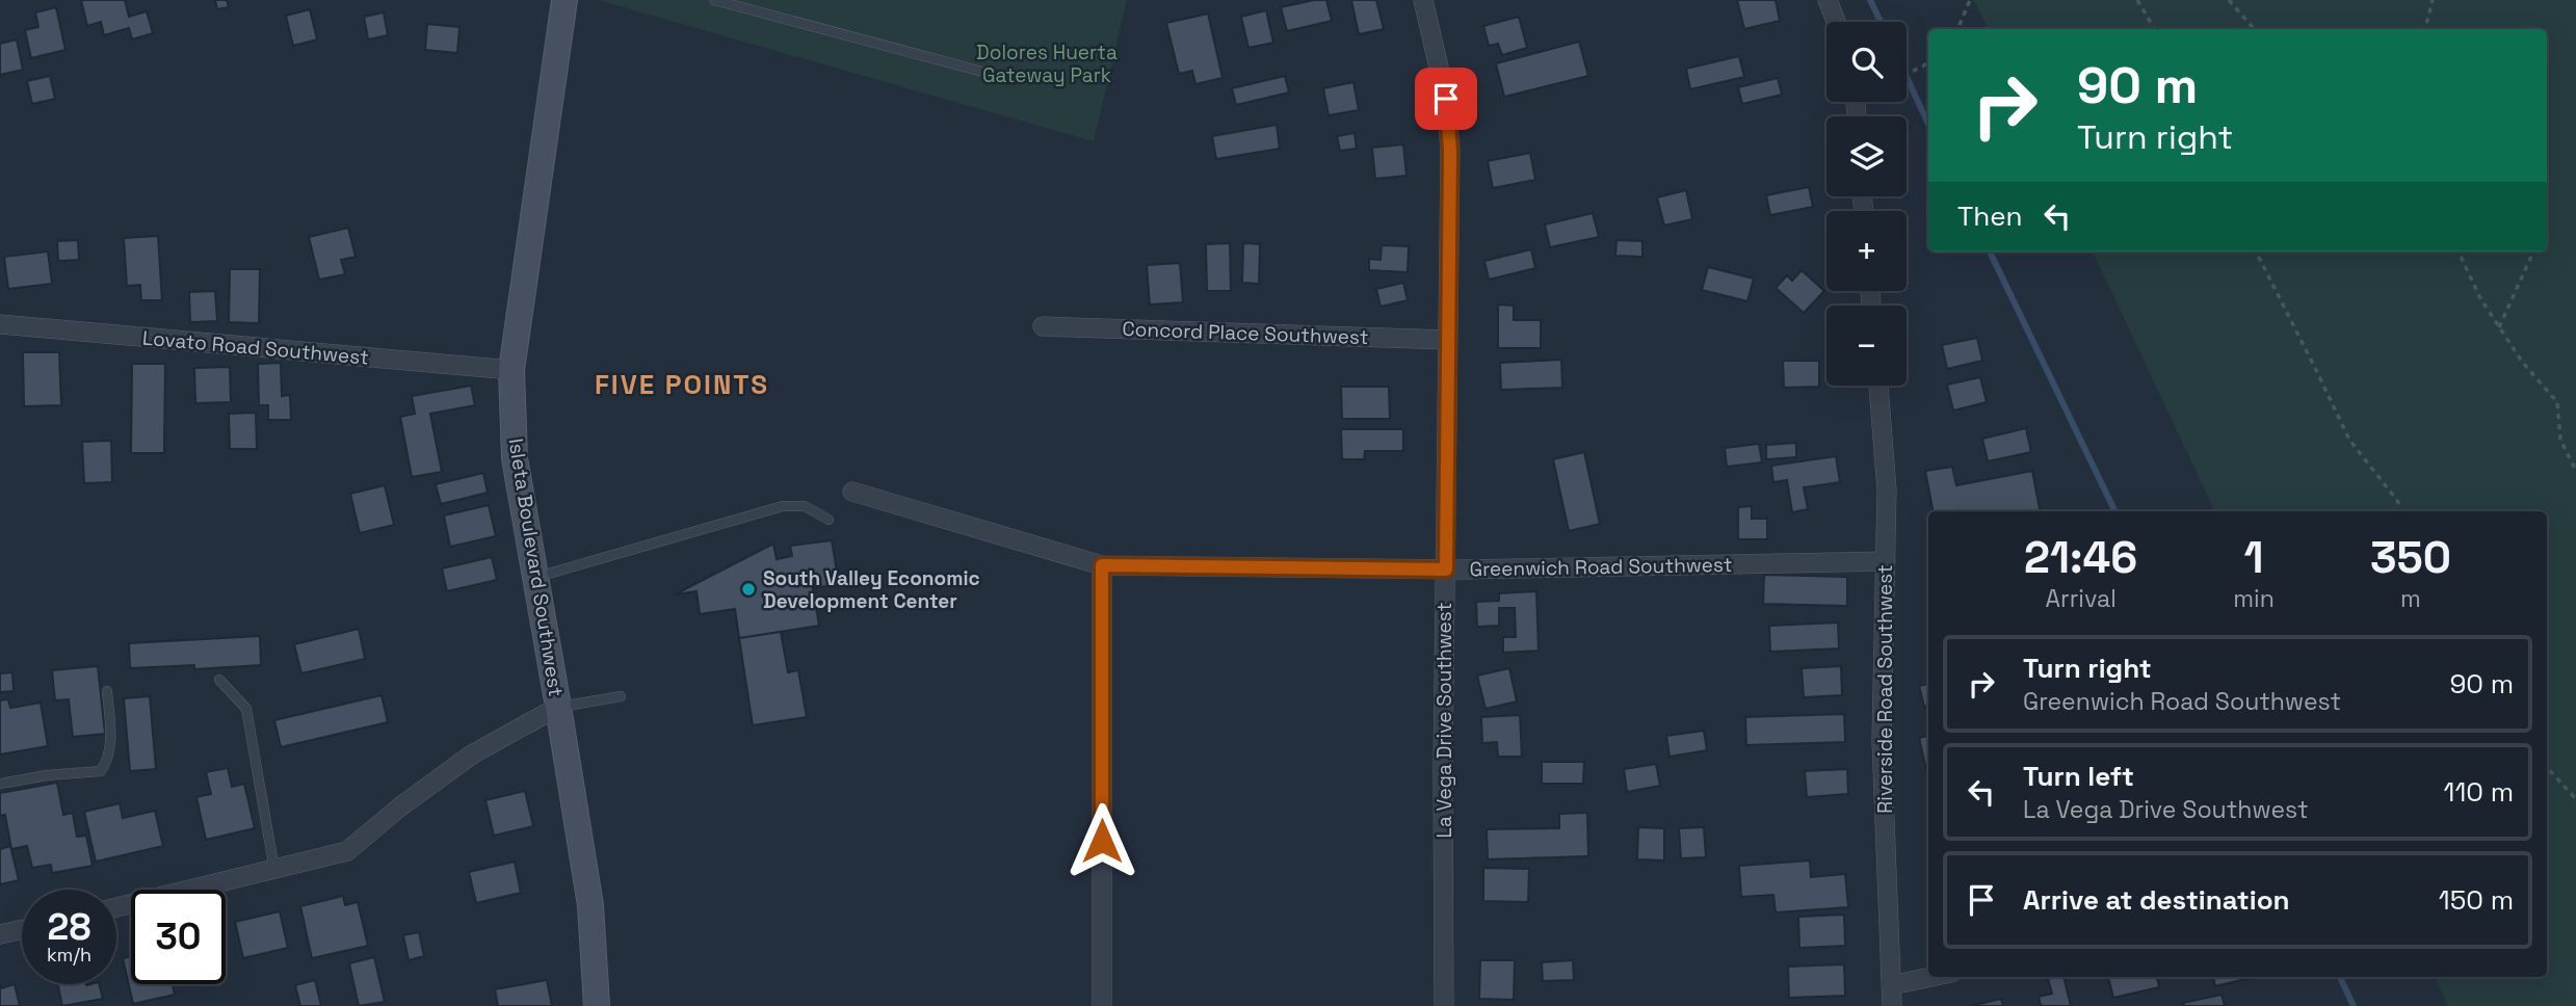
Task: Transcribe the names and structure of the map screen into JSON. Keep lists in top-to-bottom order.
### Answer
{
  "streets": {
    "main road": ["Isleta Boulevard Southwest"],
    "street": [
      "Concord Place Southwest",
      "Lovato Road Southwest",
      "Greenwich Road Southwest",
      "Riverside Road Southwest",
      "La Vega Drive Southwest"
    ]
  },
  "crossings": [
    ["Concord Place Southwest", "La Vega Drive Southwest"],
    ["Lovato Road Southwest", "Isleta Boulevard Southwest"],
    ["Greenwich Road Southwest", "Riverside Road Southwest"],
    ["Greenwich Road Southwest", "La Vega Drive Southwest"]
  ],
  "districts": ["FIVE POINTS"],
  "parks": ["Dolores Huerta Gateway Park"],
  "places": ["South Valley Economic Development Center"],
  "page": {
    "map_buttons": ["+", "−"],
    "turn": ["90 m", "Turn right"],
    "then": "Then",
    "eta": [
      "21:46",
      "Arrival",
      "1",
      "min",
      "350",
      "m"
    ],
    "list": [
      {
        "name": "Turn right",
        "note": "Greenwich Road Southwest",
        "value": "90 m"
      },
      {
        "name": "Turn left",
        "note": "La Vega Drive Southwest",
        "value": "110 m"
      },
      {
        "name": "Arrive at destination",
        "value": "150 m"
      }
    ],
    "speed": "28 km/h",
    "limit": "30"
  }
}
